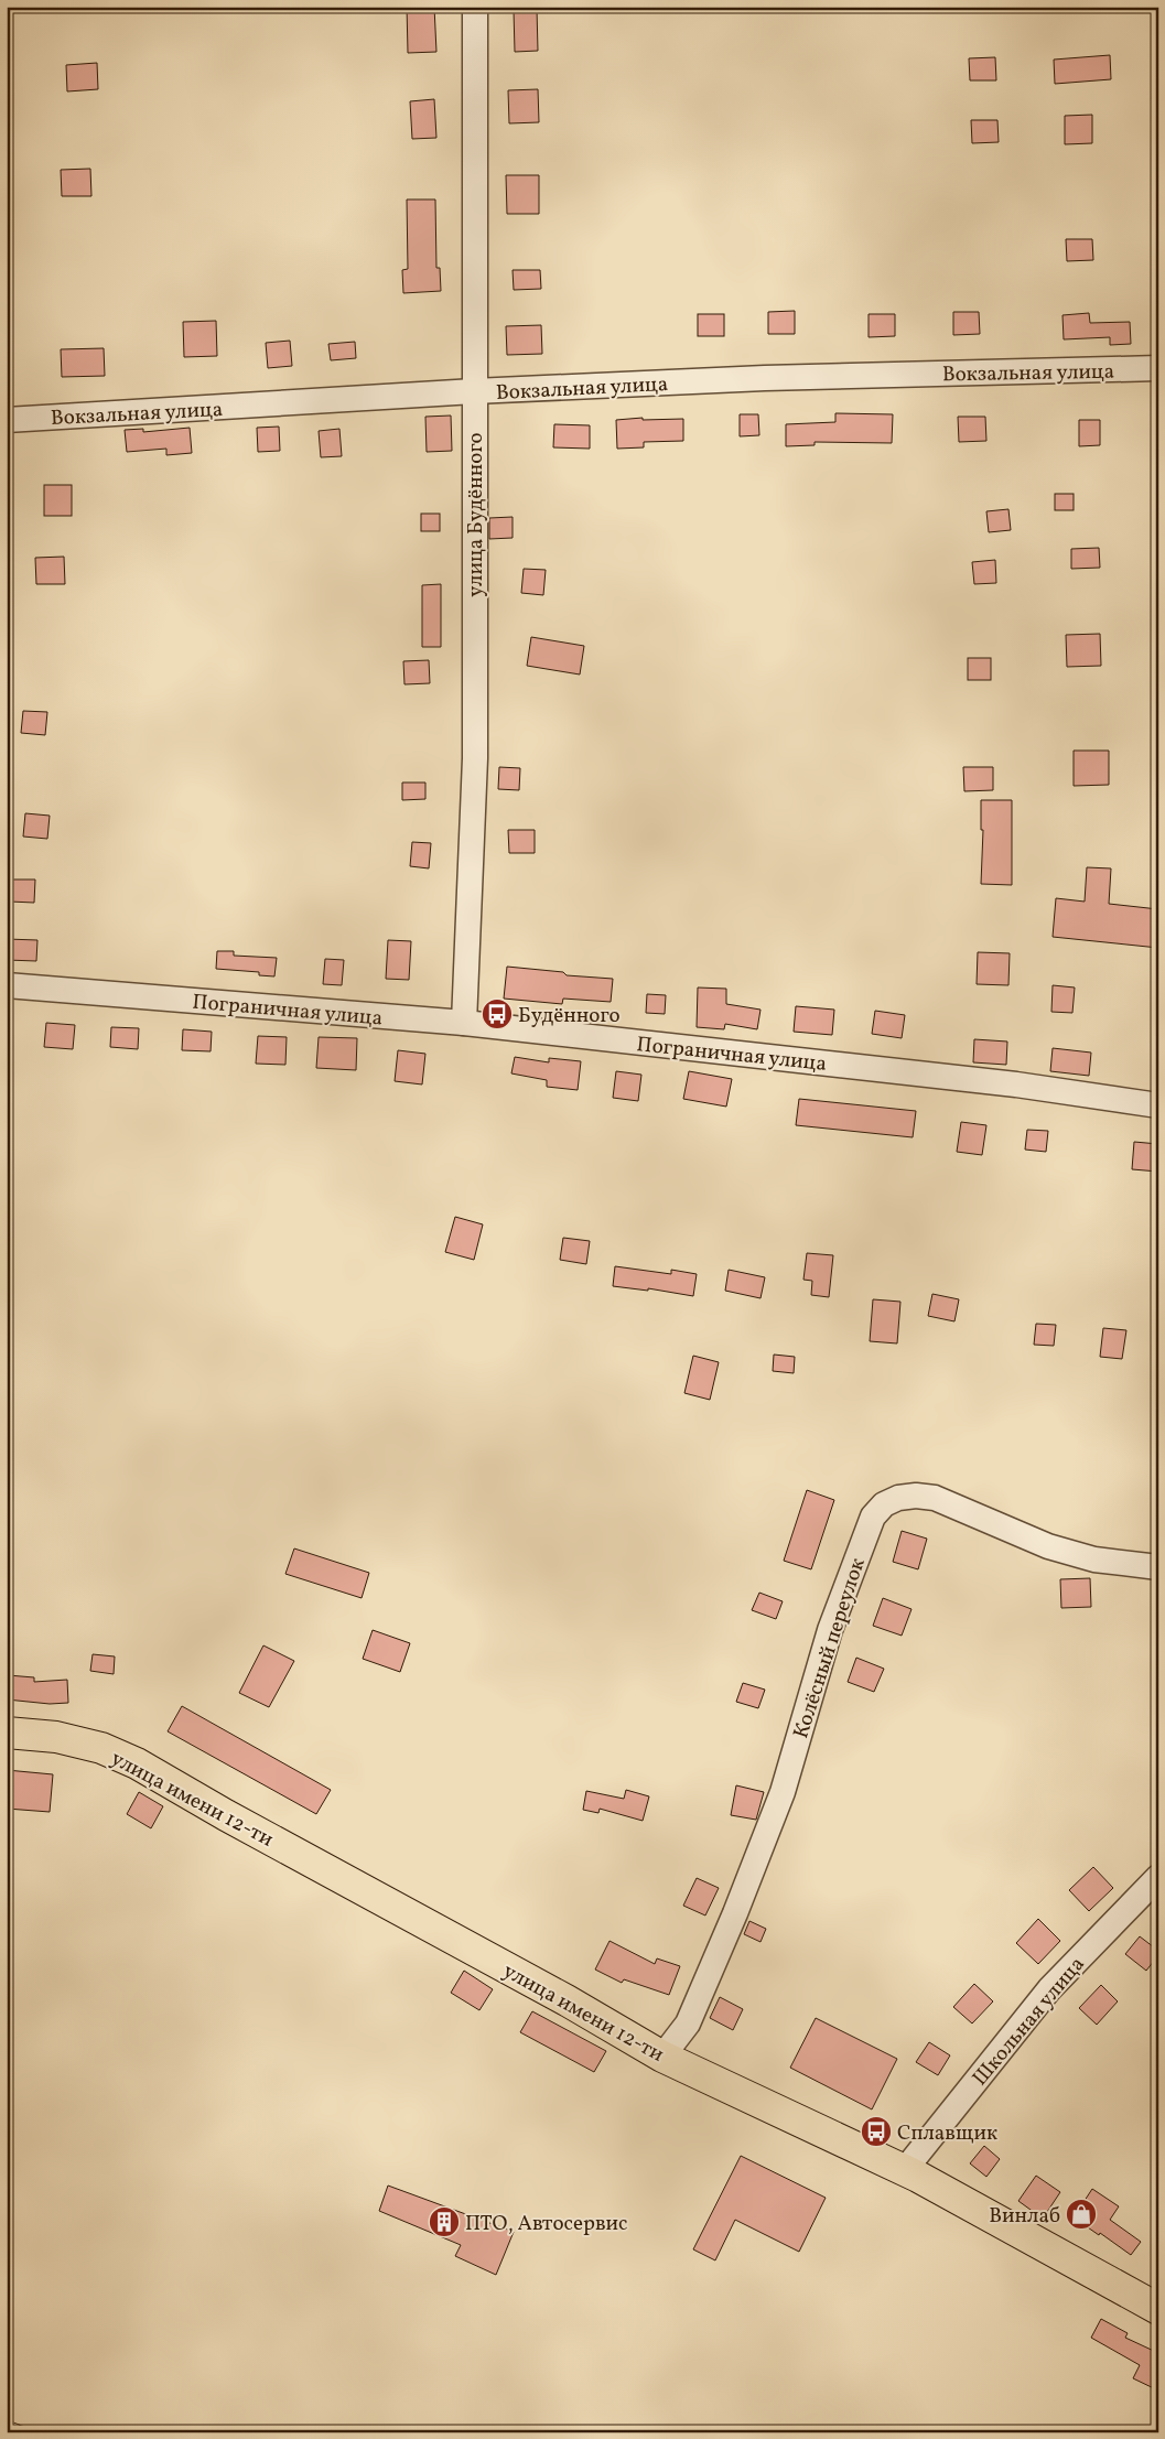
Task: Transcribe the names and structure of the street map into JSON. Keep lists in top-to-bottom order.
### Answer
{
  "streets": {
    "main road": ["улица имени 12-ти"],
    "street": [
      "Вокзальная улица",
      "улица Будённого",
      "Пограничная улица",
      "Колёсный переулок",
      "Школьная улица"
    ]
  },
  "crossings": [
    ["Вокзальная улица", "улица Будённого"],
    ["улица Будённого", "Пограничная улица"],
    ["Колёсный переулок", "улица имени 12-ти"],
    ["улица имени 12-ти", "Школьная улица"]
  ],
  "places": {
    "bus stop": ["Будённого", "Сплавщик"],
    "shop": ["Винлаб"],
    "building": ["ПТО, Автосервис"]
  }
}
